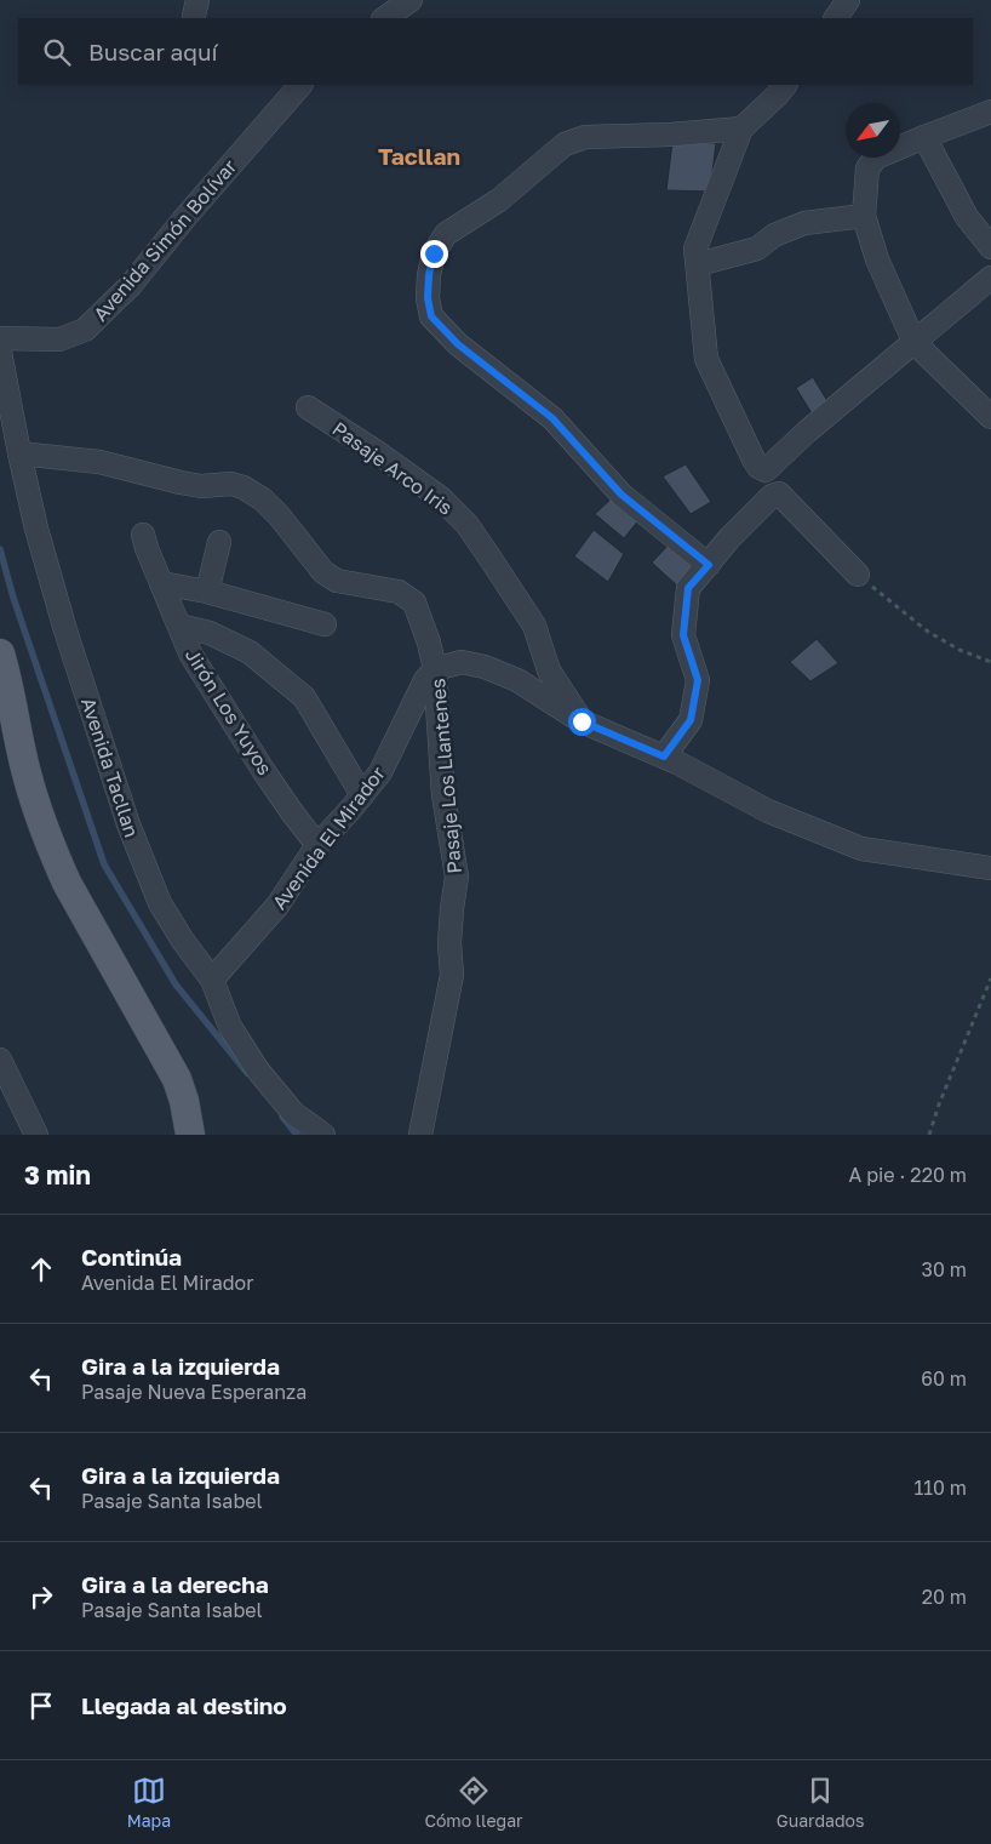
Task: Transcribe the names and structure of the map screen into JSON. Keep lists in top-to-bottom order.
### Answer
{
  "streets": {
    "street": [
      "Avenida Simón Bolívar",
      "Pasaje Arco Iris",
      "Jirón Los Yuyos",
      "Avenida Tacllan",
      "Pasaje Los Llantenes",
      "Avenida El Mirador"
    ]
  },
  "crossings": [
    ["Jirón Los Yuyos", "Avenida El Mirador"],
    ["Avenida Tacllan", "Pasaje Los Llantenes"],
    ["Avenida Tacllan", "Avenida El Mirador"],
    ["Pasaje Los Llantenes", "Avenida El Mirador"]
  ],
  "districts": ["Tacllan"],
  "north": "bottom left",
  "page": {
    "search": "Buscar aquí",
    "heading": ["3 min", "A pie · 220 m"],
    "list": [
      ["Continúa", "Avenida El Mirador", "30 m"],
      ["Gira a la izquierda", "Pasaje Nueva Esperanza", "60 m"],
      ["Gira a la izquierda", "Pasaje Santa Isabel", "110 m"],
      ["Gira a la derecha", "Pasaje Santa Isabel", "20 m"],
      "Llegada al destino"
    ],
    "nav": ["Mapa", "Cómo llegar", "Guardados"]
  }
}
